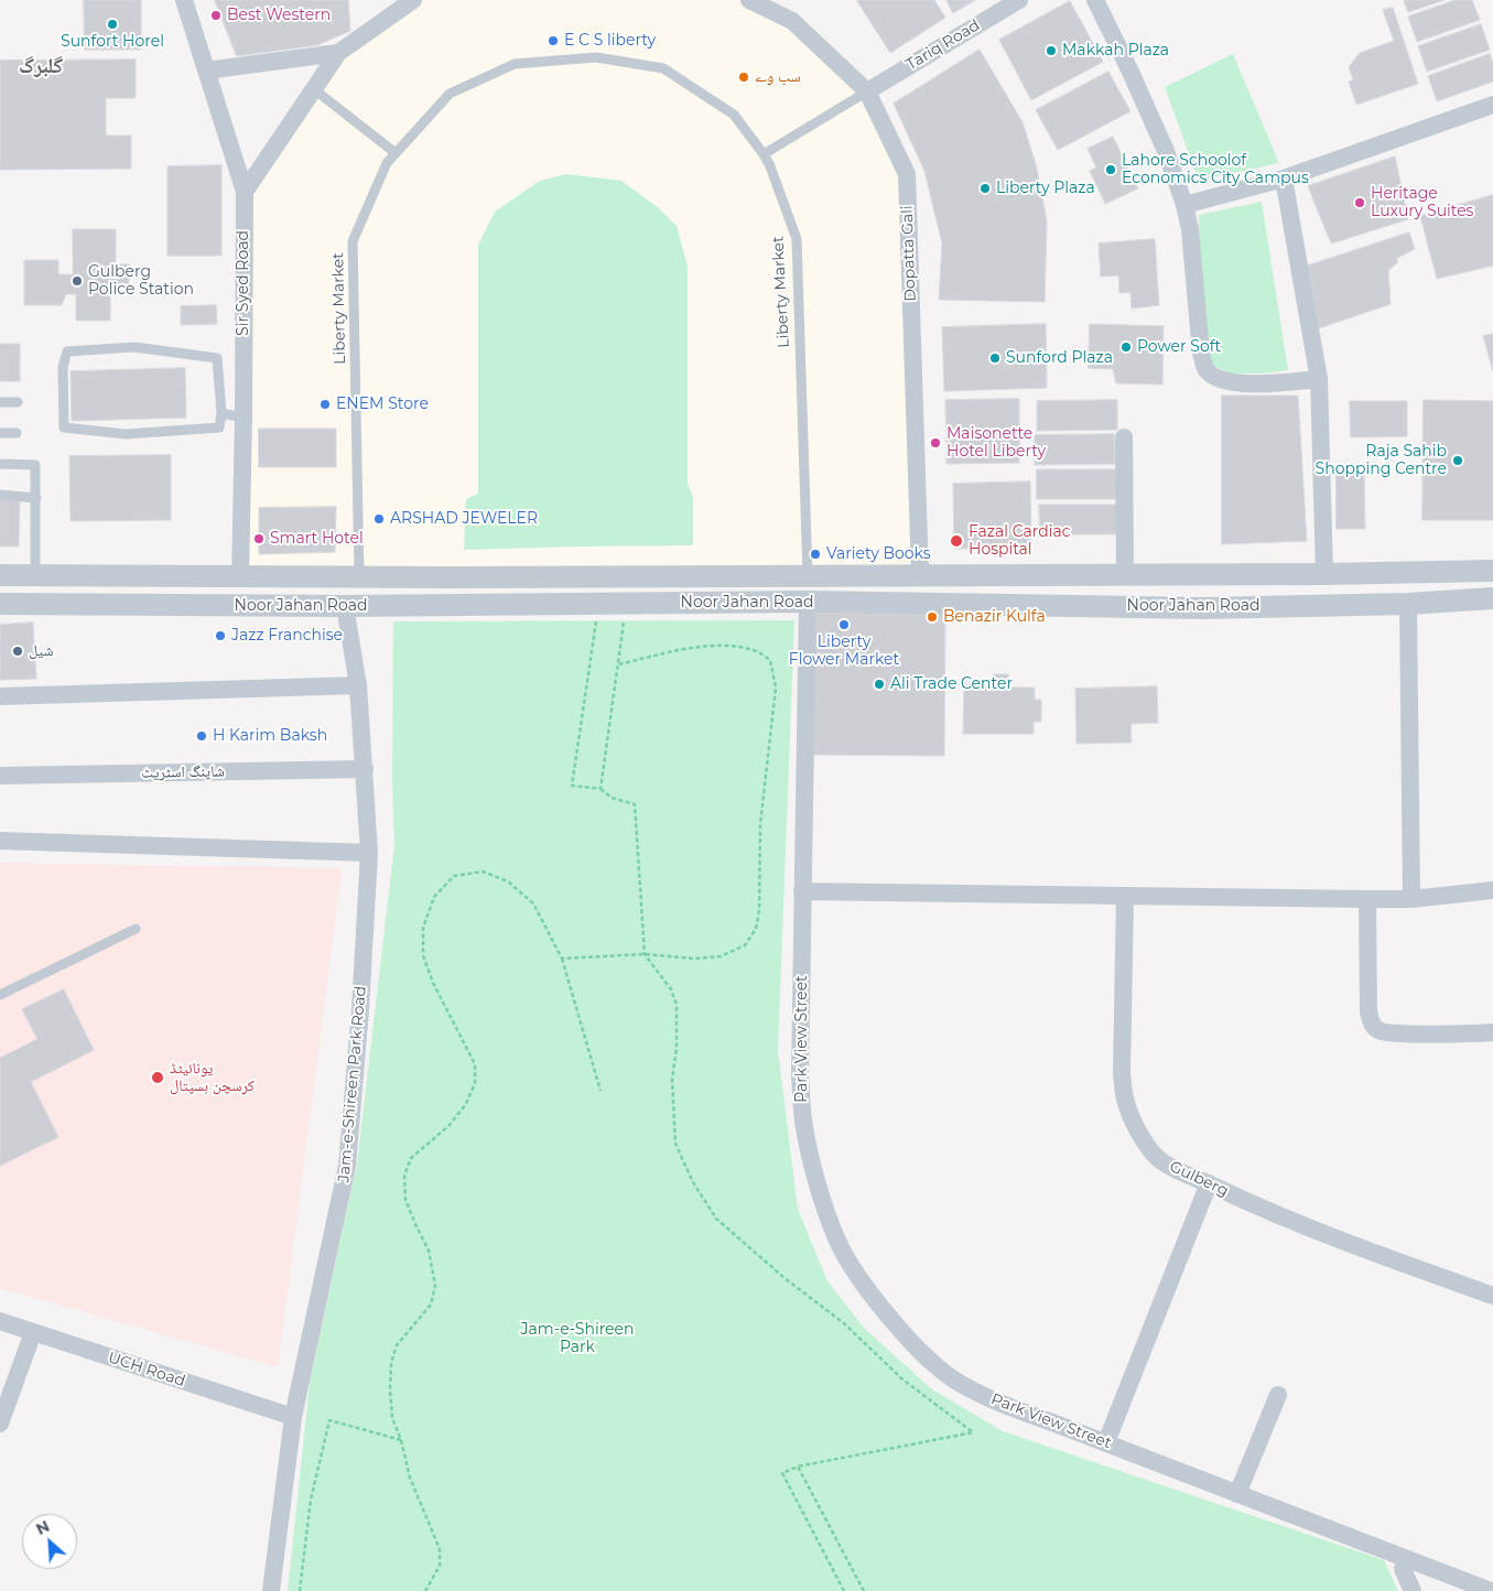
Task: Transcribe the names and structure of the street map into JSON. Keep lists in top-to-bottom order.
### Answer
{
  "streets": {
    "street": [
      "Tariq Road",
      "Dopatta Gali",
      "Sir Syed Road",
      "Noor Jahan Road",
      "شاپنگ اسٹریٹ",
      "Park View Street",
      "Jam-e-Shireen Park Road",
      "Gulberg",
      "UCH Road"
    ],
    "lane": ["Liberty Market"]
  },
  "crossings": [
    ["Tariq Road", "Dopatta Gali"],
    ["Dopatta Gali", "Noor Jahan Road"],
    ["Sir Syed Road", "Noor Jahan Road"],
    ["Liberty Market", "Noor Jahan Road"],
    ["Noor Jahan Road", "Park View Street"],
    ["Noor Jahan Road", "Jam-e-Shireen Park Road"],
    ["شاپنگ اسٹریٹ", "Jam-e-Shireen Park Road"],
    ["Jam-e-Shireen Park Road", "UCH Road"]
  ],
  "districts": ["گلبرگ"],
  "parks": ["Jam-e-Shireen Park"],
  "places": [
    "Best Western",
    "Sunfort Horel",
    "E C S liberty",
    "Makkah Plaza",
    "سب وے",
    "Lahore Schoolof Economics City Campus",
    "Liberty Plaza",
    "Heritage Luxury Suites",
    "Gulberg Police Station",
    "Power Soft",
    "Sunford Plaza",
    "ENEM Store",
    "Maisonette Hotel Liberty",
    "Raja Sahib Shopping Centre",
    "ARSHAD JEWELER",
    "Smart Hotel",
    "Fazal Cardiac Hospital",
    "Variety Books",
    "Benazir Kulfa",
    "Liberty Flower Market",
    "Jazz Franchise",
    "شیل",
    "Ali Trade Center",
    "H Karim Baksh",
    "یونائیٹڈ کرسچن ہسپتال"
  ],
  "north": "top left"
}
